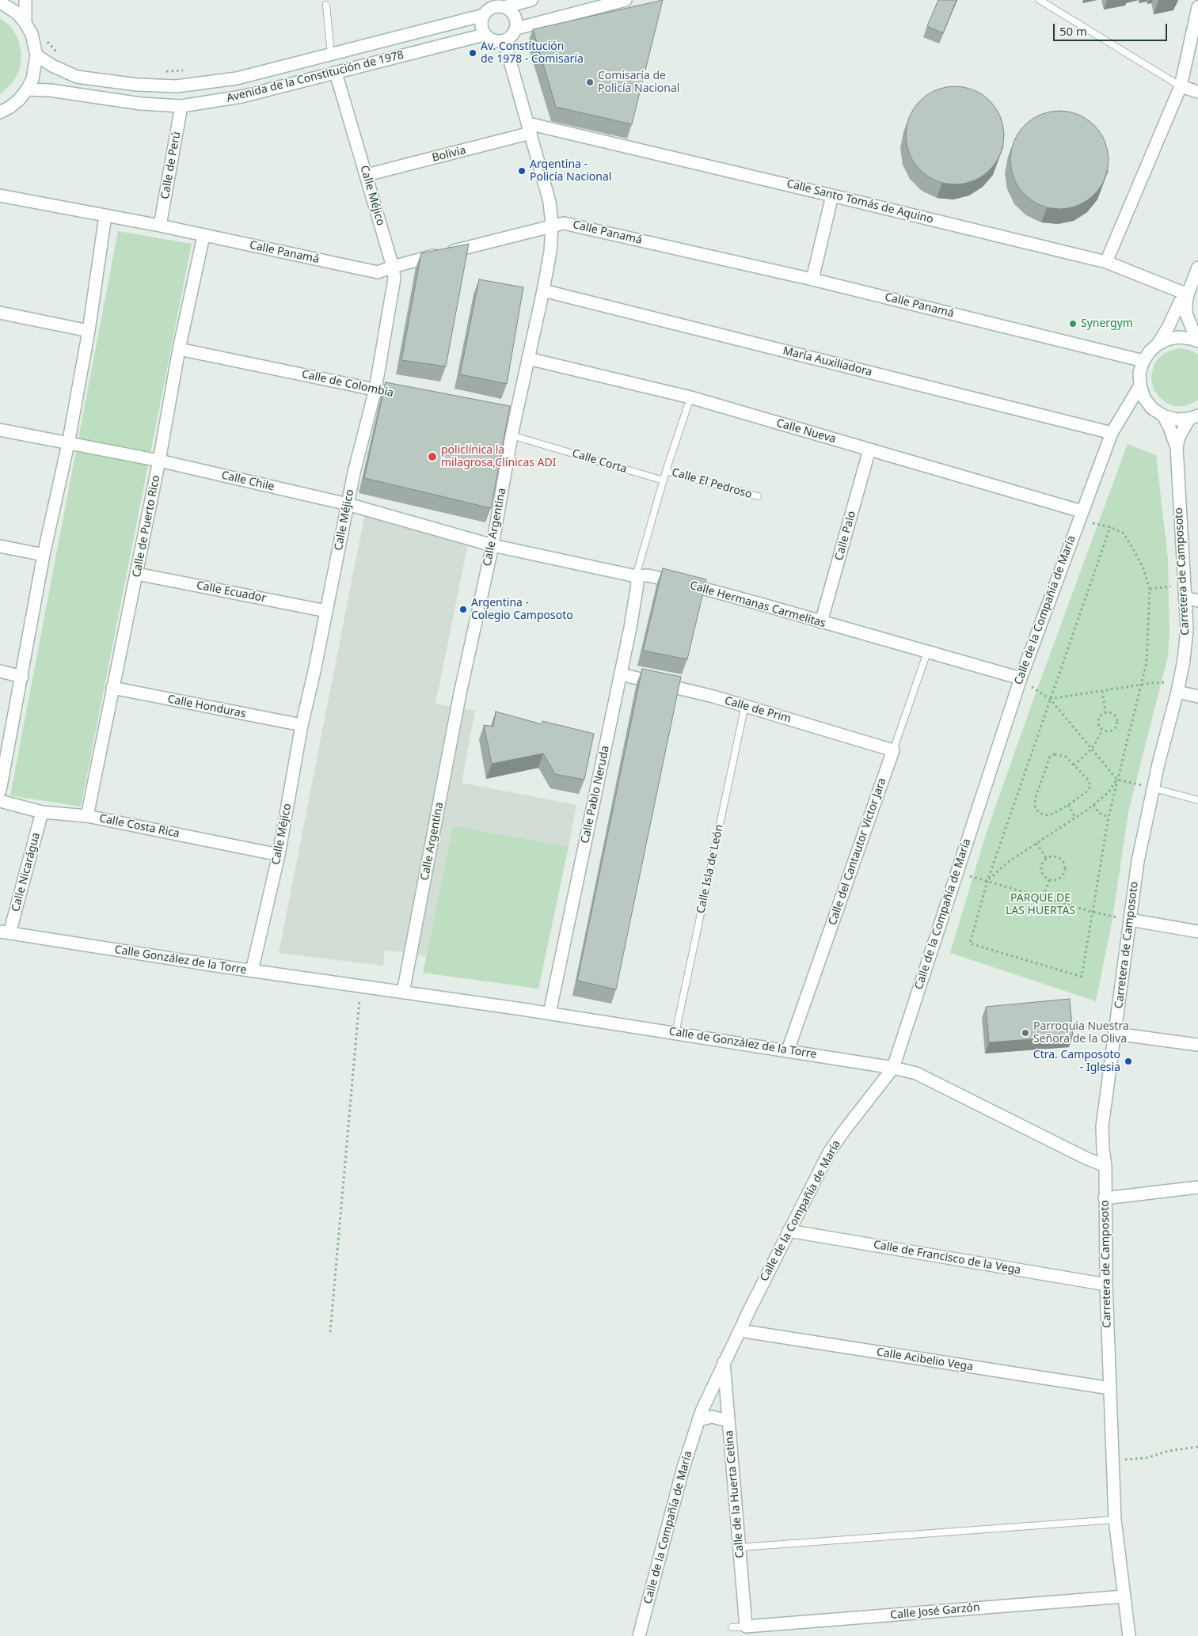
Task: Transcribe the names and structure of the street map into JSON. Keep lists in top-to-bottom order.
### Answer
{
  "streets": {
    "street": [
      "Avenida de la Constitución de 1978",
      "Bolivia",
      "Calle de Perú",
      "Calle Méjico",
      "Calle Santo Tomás de Aquino",
      "Calle Panamá",
      "María Auxiliadora",
      "Calle de Colombia",
      "Calle Nueva",
      "Calle Chile",
      "Calle de Puerto Rico",
      "Calle Argentina",
      "Calle Palo",
      "Carretera de Camposoto",
      "Calle Ecuador",
      "Calle Hermanas Carmelitas",
      "Calle de la Compañía de María",
      "Calle Honduras",
      "Calle de Prim",
      "Calle Pablo Neruda",
      "Calle Costa Rica",
      "Calle del Cantautor Víctor Jara",
      "Calle Nicarágua",
      "Calle González de la Torre",
      "Calle de González de la Torre",
      "Calle de Francisco de la Vega",
      "Calle Acibelio Vega",
      "Calle de la Huerta Cetina",
      "Calle José Garzón"
    ],
    "lane": ["Calle Corta", "Calle El Pedroso", "Calle Isla de León"]
  },
  "crossings": [
    ["Avenida de la Constitución de 1978", "Calle de Perú"],
    ["Avenida de la Constitución de 1978", "Calle Méjico"],
    ["Avenida de la Constitución de 1978", "Calle Argentina"],
    ["Bolivia", "Calle Méjico"],
    ["Bolivia", "Calle Santo Tomás de Aquino"],
    ["Bolivia", "Calle Argentina"],
    ["Calle de Perú", "Calle Panamá"],
    ["Calle Méjico", "Calle Panamá"],
    ["Calle Méjico", "Calle de Colombia"],
    ["Calle Méjico", "Calle Chile"],
    ["Calle Méjico", "Calle Ecuador"],
    ["Calle Méjico", "Calle Honduras"],
    ["Calle Méjico", "Calle Costa Rica"],
    ["Calle Méjico", "Calle González de la Torre"],
    ["Calle Santo Tomás de Aquino", "Calle Argentina"],
    ["Calle Panamá", "Calle de Puerto Rico"],
    ["Calle Panamá", "Calle Argentina"],
    ["María Auxiliadora", "Calle Argentina"],
    ["María Auxiliadora", "Calle de la Compañía de María"],
    ["Calle de Colombia", "Calle de Puerto Rico"],
    ["Calle Nueva", "Calle Argentina"],
    ["Calle Nueva", "Calle Palo"],
    ["Calle Nueva", "Calle de la Compañía de María"],
    ["Calle Corta", "Calle Argentina"],
    ["Calle Chile", "Calle de Puerto Rico"],
    ["Calle Chile", "Calle Argentina"],
    ["Calle Chile", "Calle Hermanas Carmelitas"],
    ["Calle de Puerto Rico", "Calle Ecuador"],
    ["Calle de Puerto Rico", "Calle Honduras"],
    ["Calle de Puerto Rico", "Calle Costa Rica"],
    ["Calle Argentina", "Calle Hermanas Carmelitas"],
    ["Calle Argentina", "Calle de González de la Torre"],
    ["Calle Palo", "Calle Hermanas Carmelitas"],
    ["Carretera de Camposoto", "Calle de González de la Torre"],
    ["Carretera de Camposoto", "Calle de Francisco de la Vega"],
    ["Carretera de Camposoto", "Calle Acibelio Vega"],
    ["Carretera de Camposoto", "Calle José Garzón"],
    ["Calle Hermanas Carmelitas", "Calle de la Compañía de María"],
    ["Calle Hermanas Carmelitas", "Calle Pablo Neruda"],
    ["Calle Hermanas Carmelitas", "Calle del Cantautor Víctor Jara"],
    ["Calle de la Compañía de María", "Calle de González de la Torre"],
    ["Calle de la Compañía de María", "Calle de Francisco de la Vega"],
    ["Calle de la Compañía de María", "Calle Acibelio Vega"],
    ["Calle de la Compañía de María", "Calle de la Huerta Cetina"],
    ["Calle de Prim", "Calle Pablo Neruda"],
    ["Calle de Prim", "Calle del Cantautor Víctor Jara"],
    ["Calle de Prim", "Calle Isla de León"],
    ["Calle Pablo Neruda", "Calle de González de la Torre"],
    ["Calle Costa Rica", "Calle Nicarágua"],
    ["Calle del Cantautor Víctor Jara", "Calle de González de la Torre"],
    ["Calle Isla de León", "Calle de González de la Torre"],
    ["Calle Nicarágua", "Calle González de la Torre"],
    ["Calle González de la Torre", "Calle de González de la Torre"],
    ["Calle de la Huerta Cetina", "Calle José Garzón"]
  ],
  "parks": ["PARQUE DE LAS HUERTAS"],
  "places": [
    "Av. Constitución de 1978 - Comisaría",
    "Comisaría de Policía Nacional",
    "Argentina - Policía Nacional",
    "Synergym",
    "policlínica la milagrosa,Clínicas ADI",
    "Argentina - Colegio Camposoto",
    "Parroquia Nuestra Señora de la Oliva",
    "Ctra. Camposoto - Iglesia"
  ],
  "scale_bar": "50 m"
}
